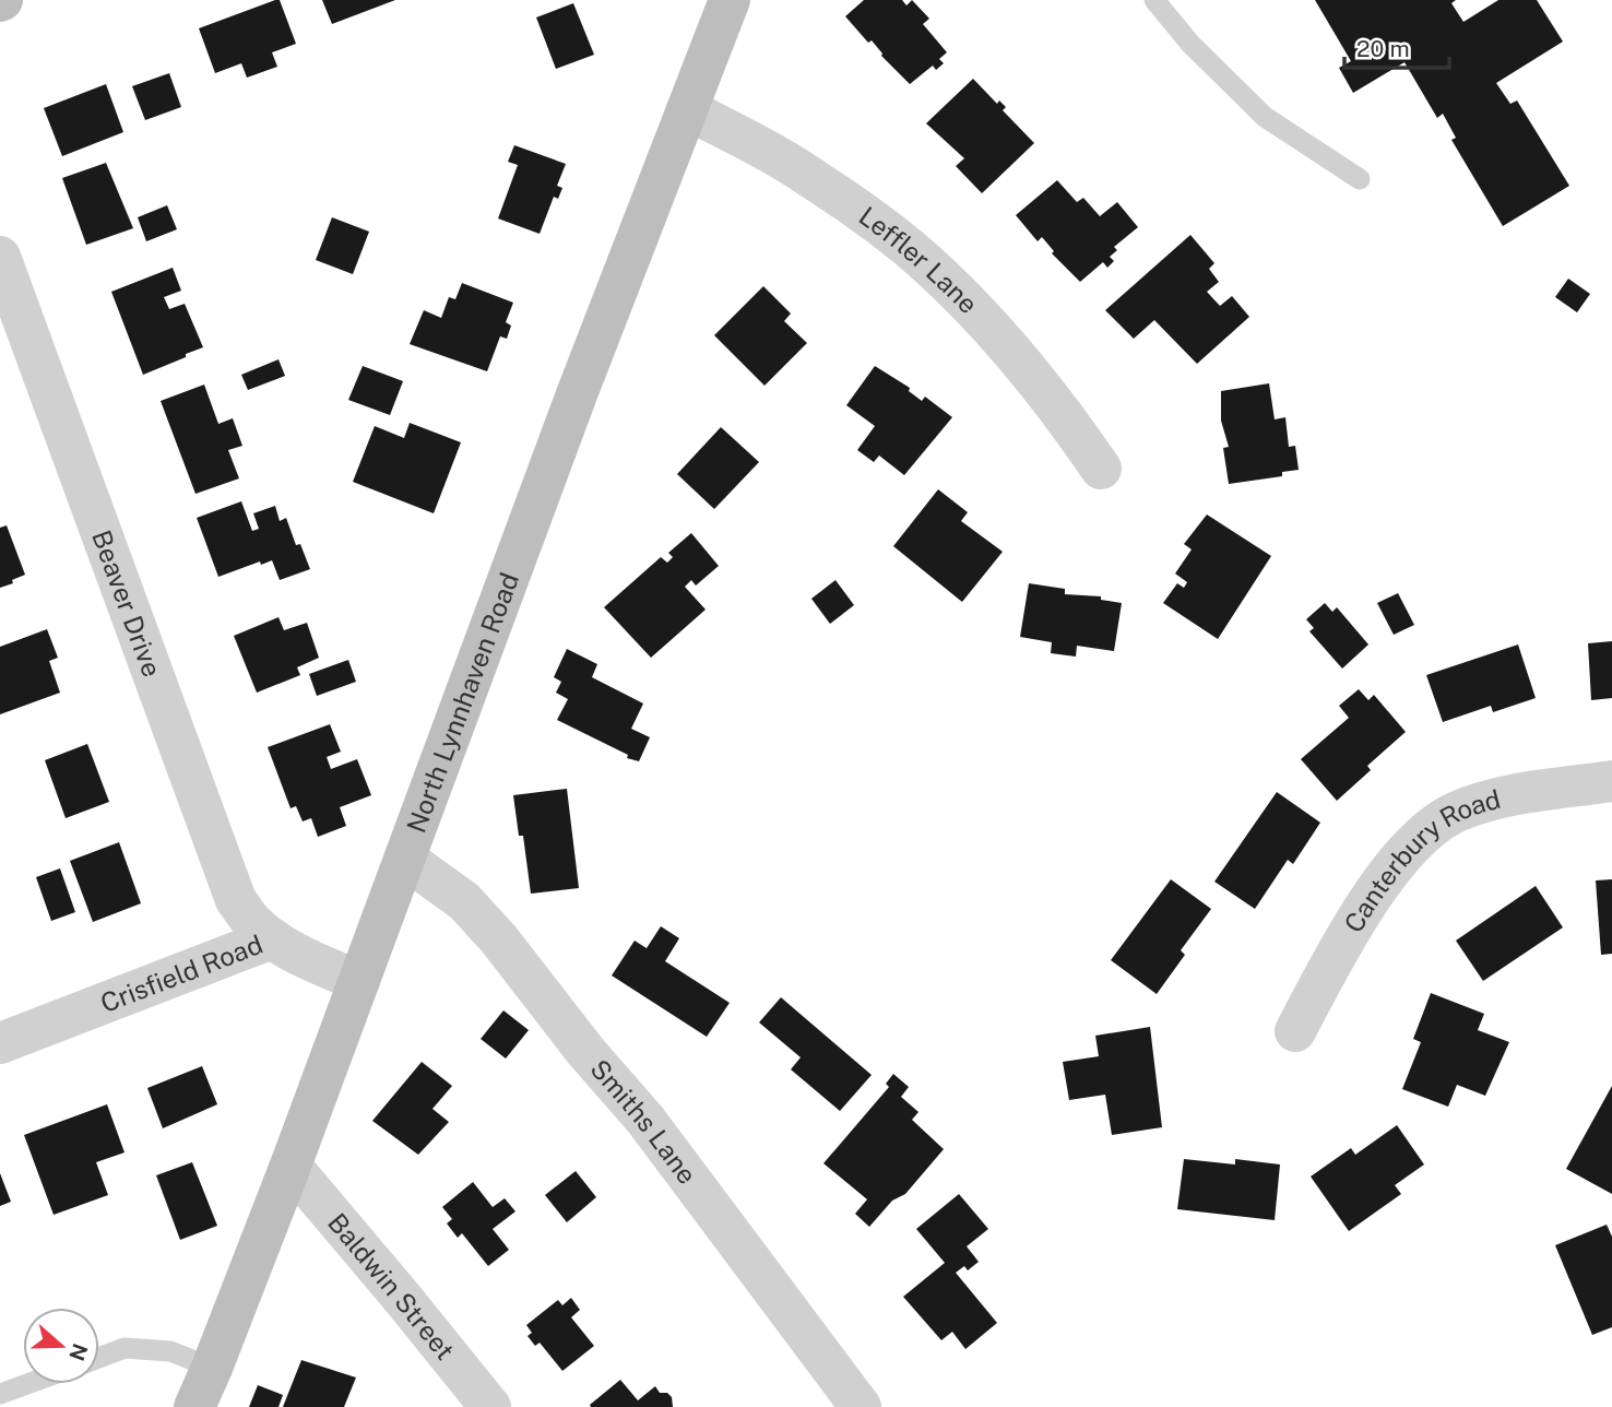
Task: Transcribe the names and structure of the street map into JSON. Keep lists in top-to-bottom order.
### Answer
{
  "streets": {
    "street": [
      "Leffler Lane",
      "Beaver Drive",
      "North Lynnhaven Road",
      "Canterbury Road",
      "Crisfield Road",
      "Smiths Lane",
      "Baldwin Street"
    ]
  },
  "crossings": [
    ["Leffler Lane", "North Lynnhaven Road"],
    ["Beaver Drive", "Crisfield Road"],
    ["North Lynnhaven Road", "Crisfield Road"],
    ["North Lynnhaven Road", "Smiths Lane"],
    ["North Lynnhaven Road", "Baldwin Street"]
  ],
  "scale_bar": "20 m",
  "north": "right"
}
